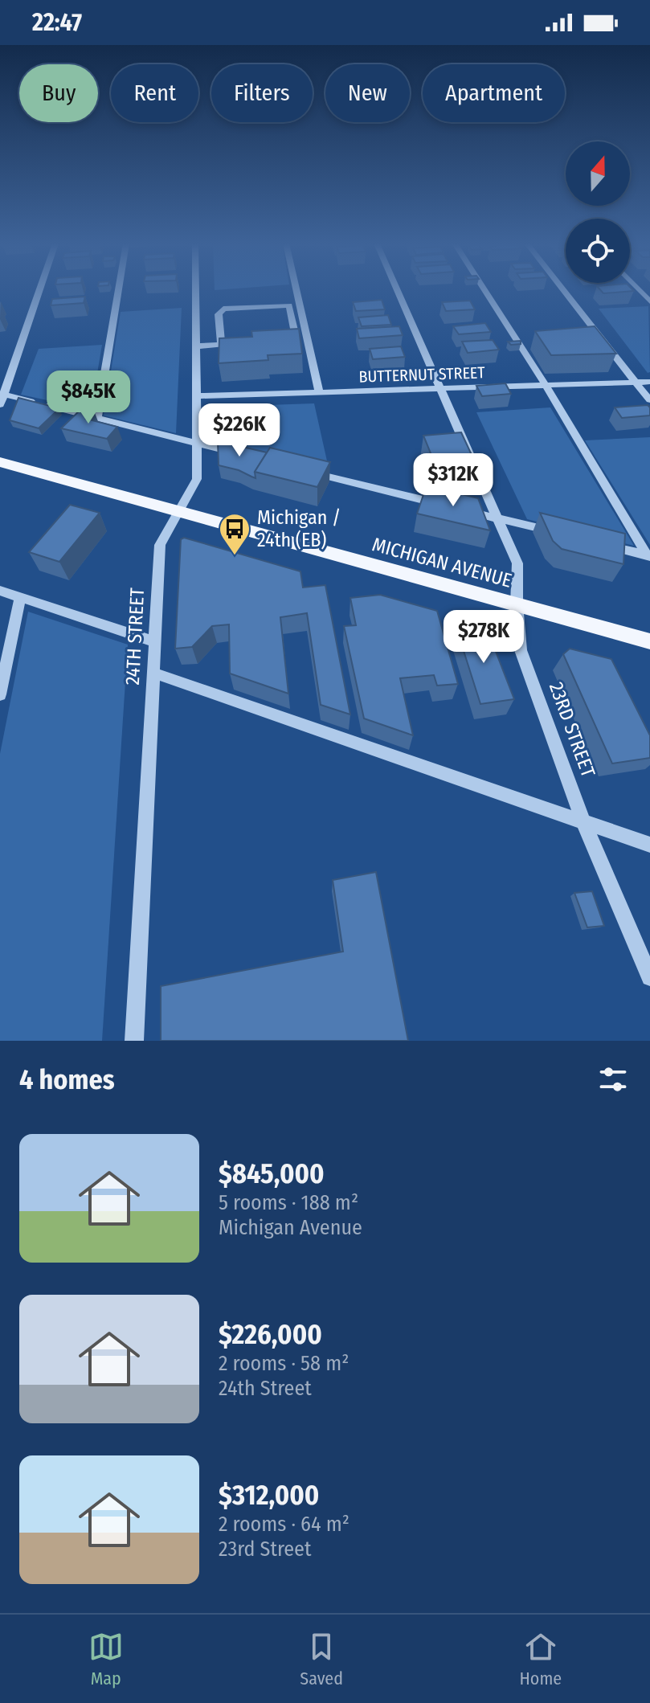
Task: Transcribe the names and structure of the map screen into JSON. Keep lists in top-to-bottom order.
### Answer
{
  "streets": {
    "main road": ["MICHIGAN AVENUE"],
    "street": ["BUTTERNUT STREET", "24TH STREET", "23RD STREET"]
  },
  "crossings": [
    ["BUTTERNUT STREET", "24TH STREET"],
    ["BUTTERNUT STREET", "23RD STREET"],
    ["MICHIGAN AVENUE", "24TH STREET"],
    ["MICHIGAN AVENUE", "23RD STREET"]
  ],
  "places": {
    "bus stop": ["Michigan / 24th (EB)"]
  },
  "north": "top",
  "page": {
    "status": "22:47",
    "chip": [
      "Buy",
      "Rent",
      "Filters",
      "New",
      "Apartment"
    ],
    "price": [
      "$845K",
      "$226K",
      "$312K",
      "$278K"
    ],
    "heading": "4 homes",
    "list": [
      {
        "name": "$845,000",
        "note": "5 rooms · 188 m² · Michigan Avenue"
      },
      {
        "name": "$226,000",
        "note": "2 rooms · 58 m² · 24th Street"
      },
      {
        "name": "$312,000",
        "note": "2 rooms · 64 m² · 23rd Street"
      }
    ],
    "tabs": ["Map", "Saved", "Home"]
  }
}
